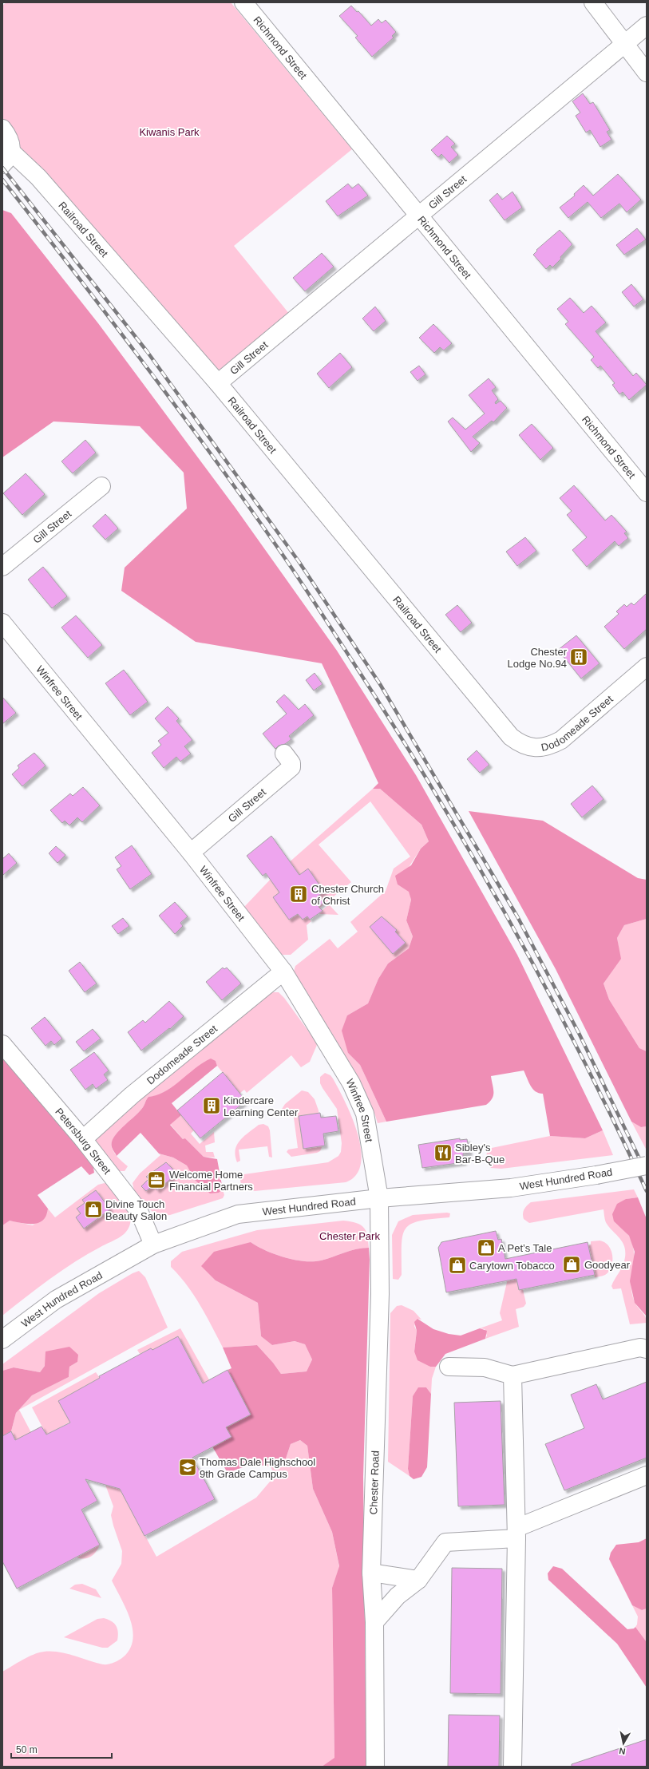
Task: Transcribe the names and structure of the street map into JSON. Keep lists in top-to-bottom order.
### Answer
{
  "streets": {
    "street": [
      "Richmond Street",
      "Gill Street",
      "Railroad Street",
      "Winfree Street",
      "Dodomeade Street",
      "Petersburg Street",
      "West Hundred Road",
      "Chester Road"
    ]
  },
  "crossings": [
    ["Richmond Street", "Gill Street"],
    ["Gill Street", "Railroad Street"],
    ["Gill Street", "Winfree Street"],
    ["Railroad Street", "Dodomeade Street"],
    ["Winfree Street", "Dodomeade Street"],
    ["Winfree Street", "West Hundred Road"],
    ["Winfree Street", "Chester Road"],
    ["Dodomeade Street", "Petersburg Street"],
    ["Petersburg Street", "West Hundred Road"],
    ["West Hundred Road", "Chester Road"]
  ],
  "parks": ["Kiwanis Park", "Chester Park"],
  "places": {
    "building": ["Chester Lodge No.94", "Chester Church of Christ", "Kindercare Learning Center"],
    "restaurant": ["Sibley's Bar-B-Que"],
    "office": ["Welcome Home Financial Partners"],
    "shop": [
      "Divine Touch Beauty Salon",
      "A Pet’s Tale",
      "Goodyear",
      "Carytown Tobacco"
    ],
    "school or university": ["Thomas Dale Highschool 9th Grade Campus"]
  },
  "scale_bar": "50 m",
  "north": "bottom"
}
